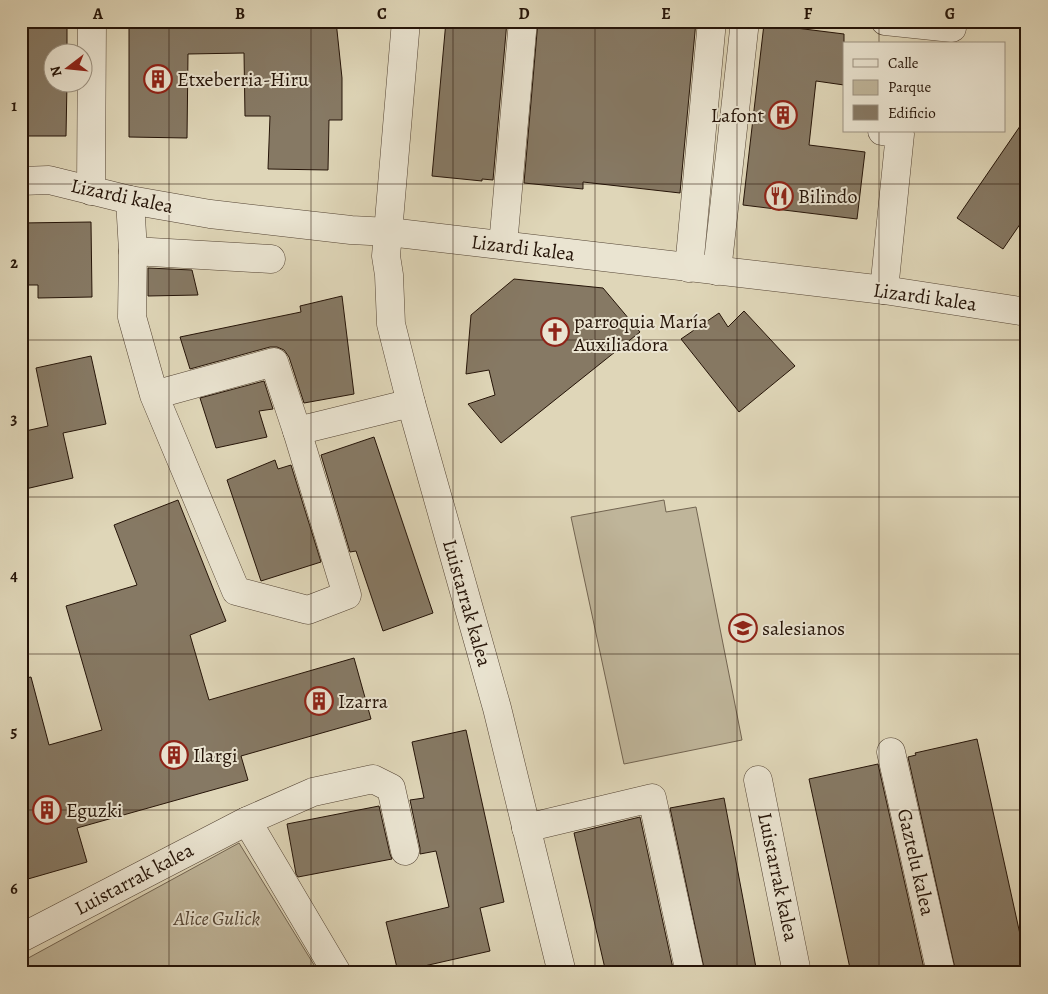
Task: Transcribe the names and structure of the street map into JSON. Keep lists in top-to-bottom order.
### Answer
{
  "streets": {
    "street": ["Lizardi kalea", "Luistarrak kalea", "Gaztelu kalea"]
  },
  "crossings": [
    ["Lizardi kalea", "Luistarrak kalea"]
  ],
  "parks": ["Alice Gulick"],
  "places": {
    "building": [
      "Etxeberria-Hiru",
      "Lafont",
      "Izarra",
      "Ilargi",
      "Eguzki"
    ],
    "restaurant": ["Bilindo"],
    "church": ["parroquia María Auxiliadora"],
    "school or university": ["salesianos"]
  },
  "legend": ["Calle", "Parque", "Edificio"],
  "north": "left",
  "grid": {
    "columns": [
      "A",
      "B",
      "C",
      "D",
      "E",
      "F",
      "G"
    ],
    "rows": [
      "1",
      "2",
      "3",
      "4",
      "5",
      "6"
    ]
  }
}
